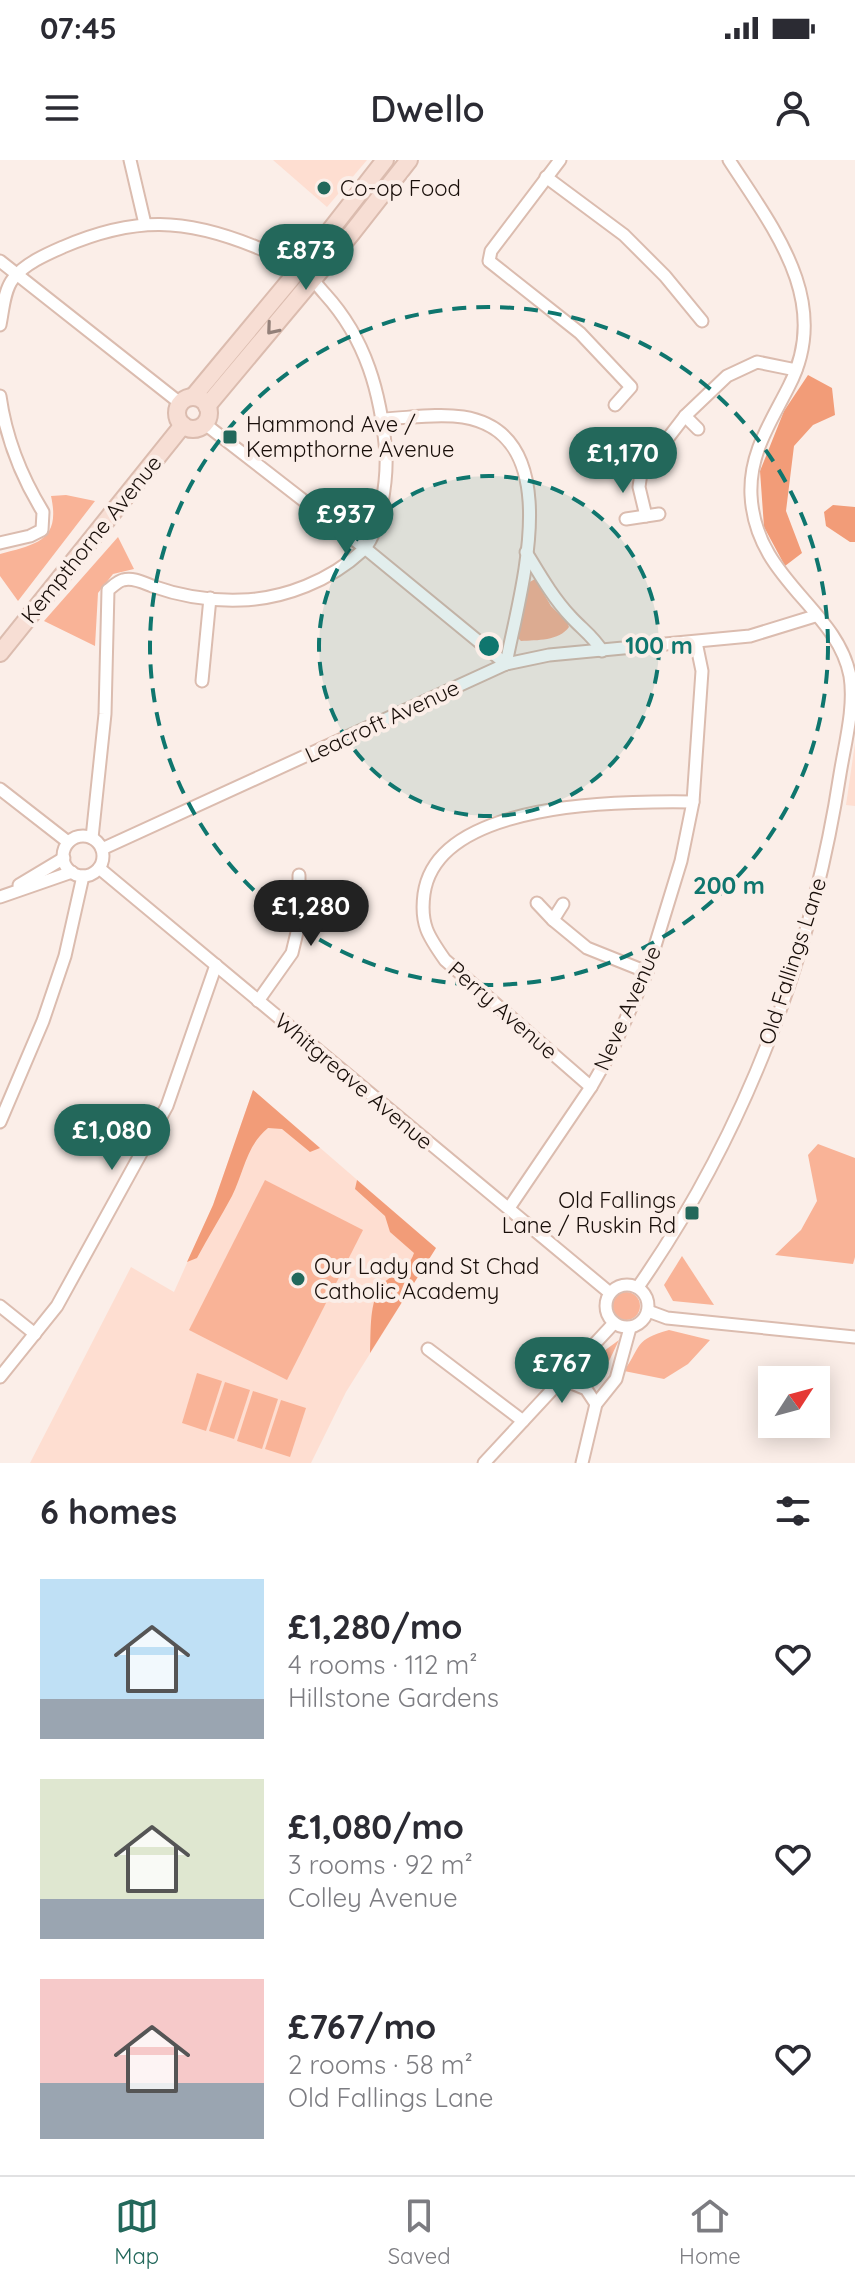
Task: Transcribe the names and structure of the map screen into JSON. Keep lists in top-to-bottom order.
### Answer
{
  "streets": {
    "street": [
      "Kempthorne Avenue",
      "Leacroft Avenue",
      "Old Fallings Lane",
      "Neve Avenue",
      "Perry Avenue",
      "Whitgreave Avenue"
    ]
  },
  "crossings": [
    ["Leacroft Avenue", "Old Fallings Lane"],
    ["Leacroft Avenue", "Neve Avenue"],
    ["Leacroft Avenue", "Whitgreave Avenue"],
    ["Old Fallings Lane", "Whitgreave Avenue"],
    ["Neve Avenue", "Perry Avenue"],
    ["Neve Avenue", "Whitgreave Avenue"]
  ],
  "places": {
    "other": ["Co-op Food", "Our Lady and St Chad Catholic Academy"],
    "transit": ["Hammond Ave / Kempthorne Avenue", "Old Fallings Lane / Ruskin Rd"]
  },
  "north": "top right",
  "page": {
    "status": "07:45",
    "header": "Dwello",
    "price": [
      "£873",
      "£1,170",
      "£937",
      "£1,280",
      "£1,080",
      "£767"
    ],
    "heading": "6 homes",
    "list": [
      {
        "name": "£1,280/mo",
        "note": "4 rooms · 112 m² · Hillstone Gardens"
      },
      {
        "name": "£1,080/mo",
        "note": "3 rooms · 92 m² · Colley Avenue"
      },
      {
        "name": "£767/mo",
        "note": "2 rooms · 58 m² · Old Fallings Lane"
      }
    ],
    "tabs": ["Map", "Saved", "Home"]
  },
  "rings": ["100 m", "200 m"]
}
